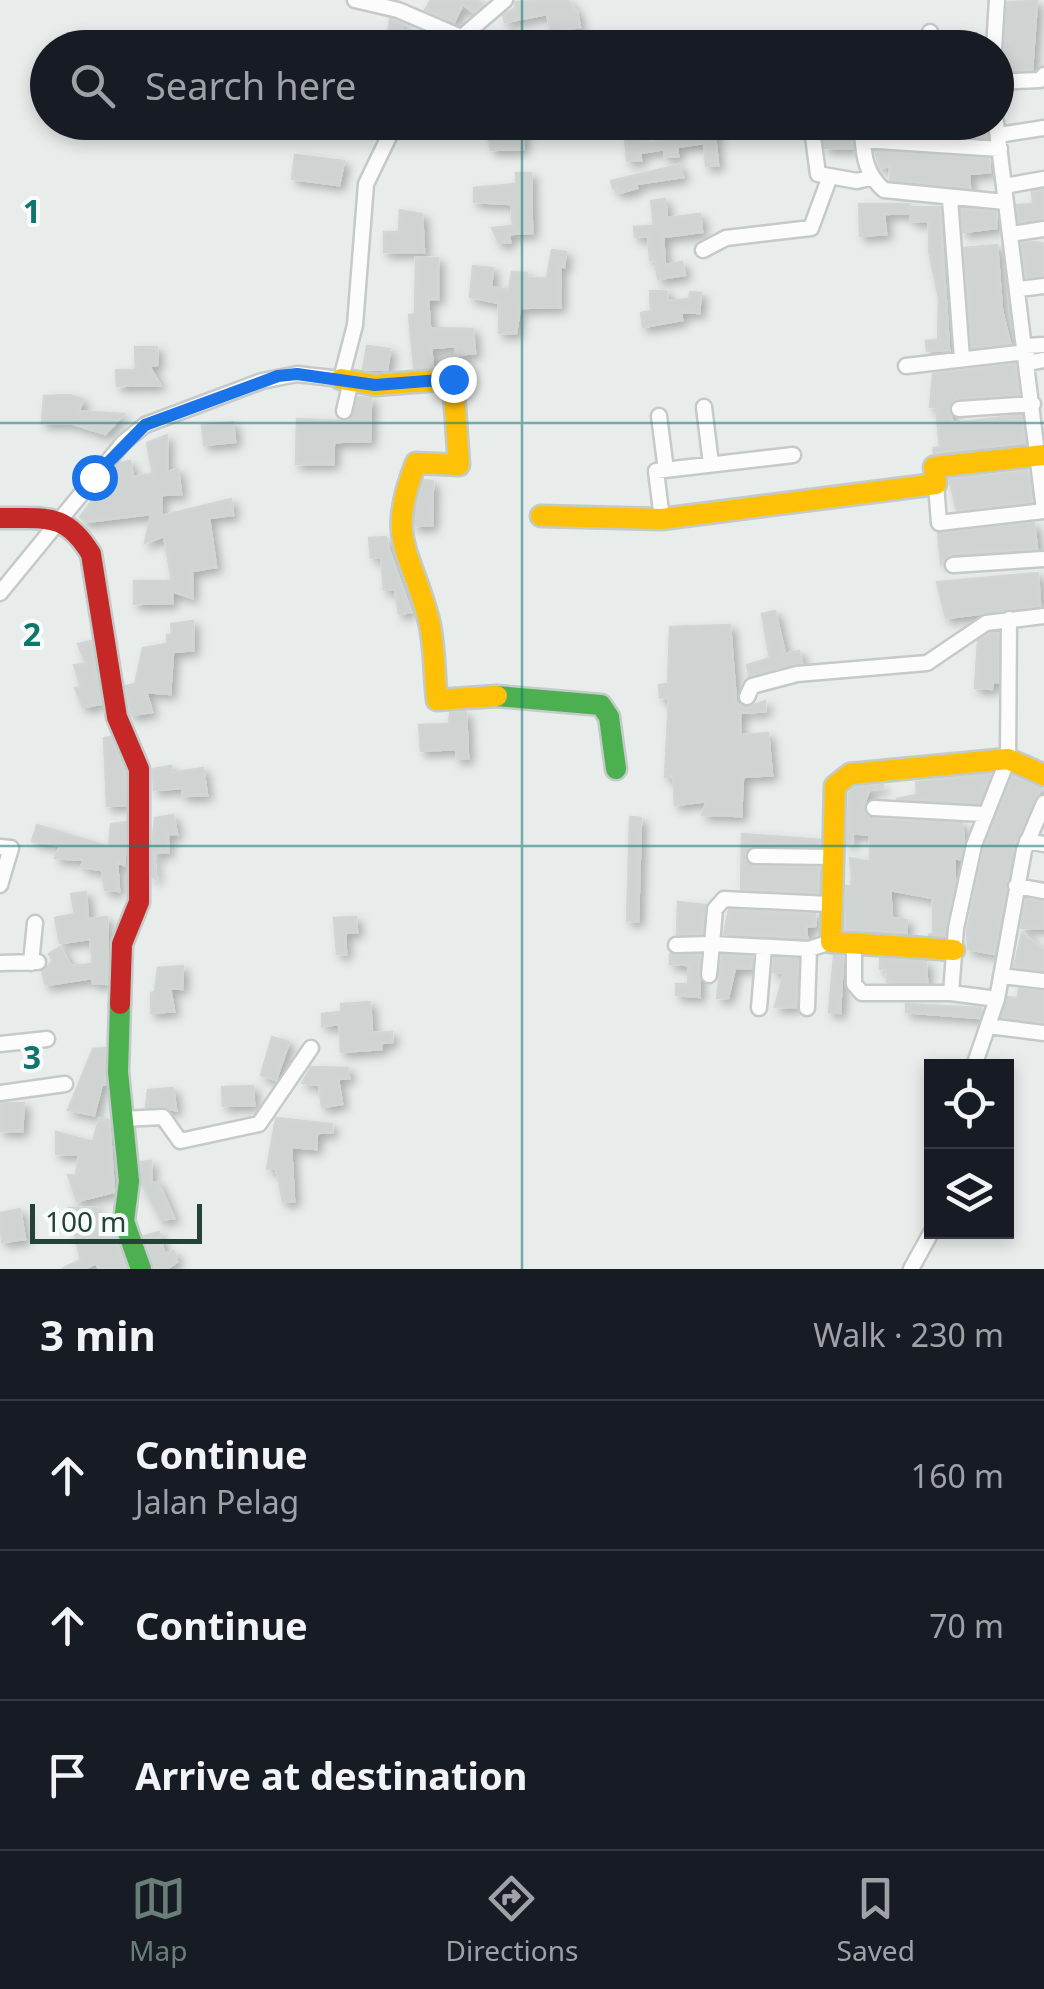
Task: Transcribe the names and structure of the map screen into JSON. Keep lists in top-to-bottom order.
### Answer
{
  "scale_bar": "100 m",
  "page": {
    "search": "Search here",
    "scale": "100 m",
    "heading": ["3 min", "Walk · 230 m"],
    "list": [
      ["Continue", "Jalan Pelag", "160 m"],
      ["Continue", "70 m"],
      "Arrive at destination"
    ],
    "nav": ["Map", "Directions", "Saved"]
  },
  "grid": {
    "rows": ["1", "2", "3"]
  }
}
